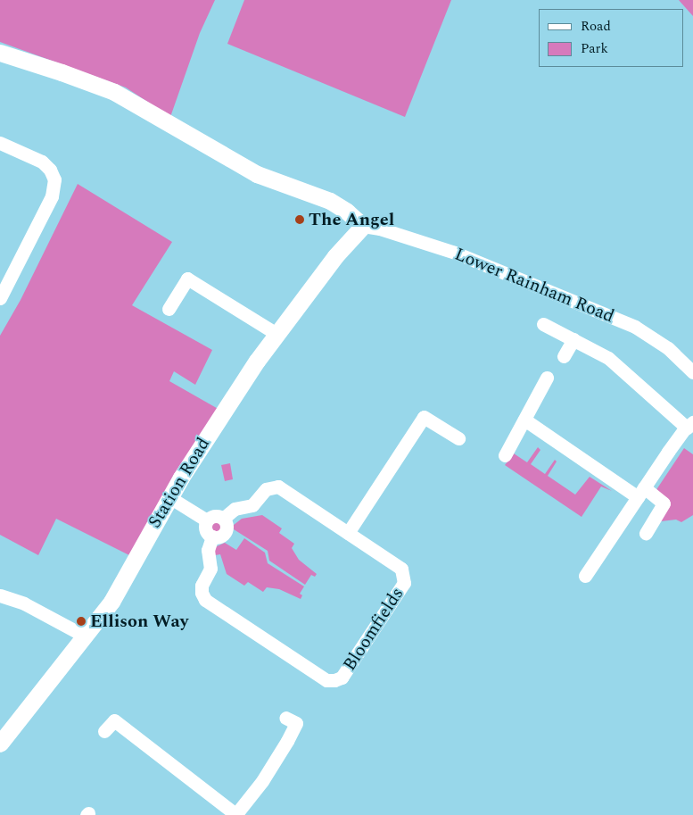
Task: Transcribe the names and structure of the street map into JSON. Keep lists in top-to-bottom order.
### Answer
{
  "streets": {
    "main road": ["Station Road"],
    "street": ["Lower Rainham Road", "Bloomfields"]
  },
  "crossings": [
    ["Lower Rainham Road", "Station Road"]
  ],
  "places": ["The Angel", "Ellison Way"],
  "legend": ["Road", "Park"]
}
